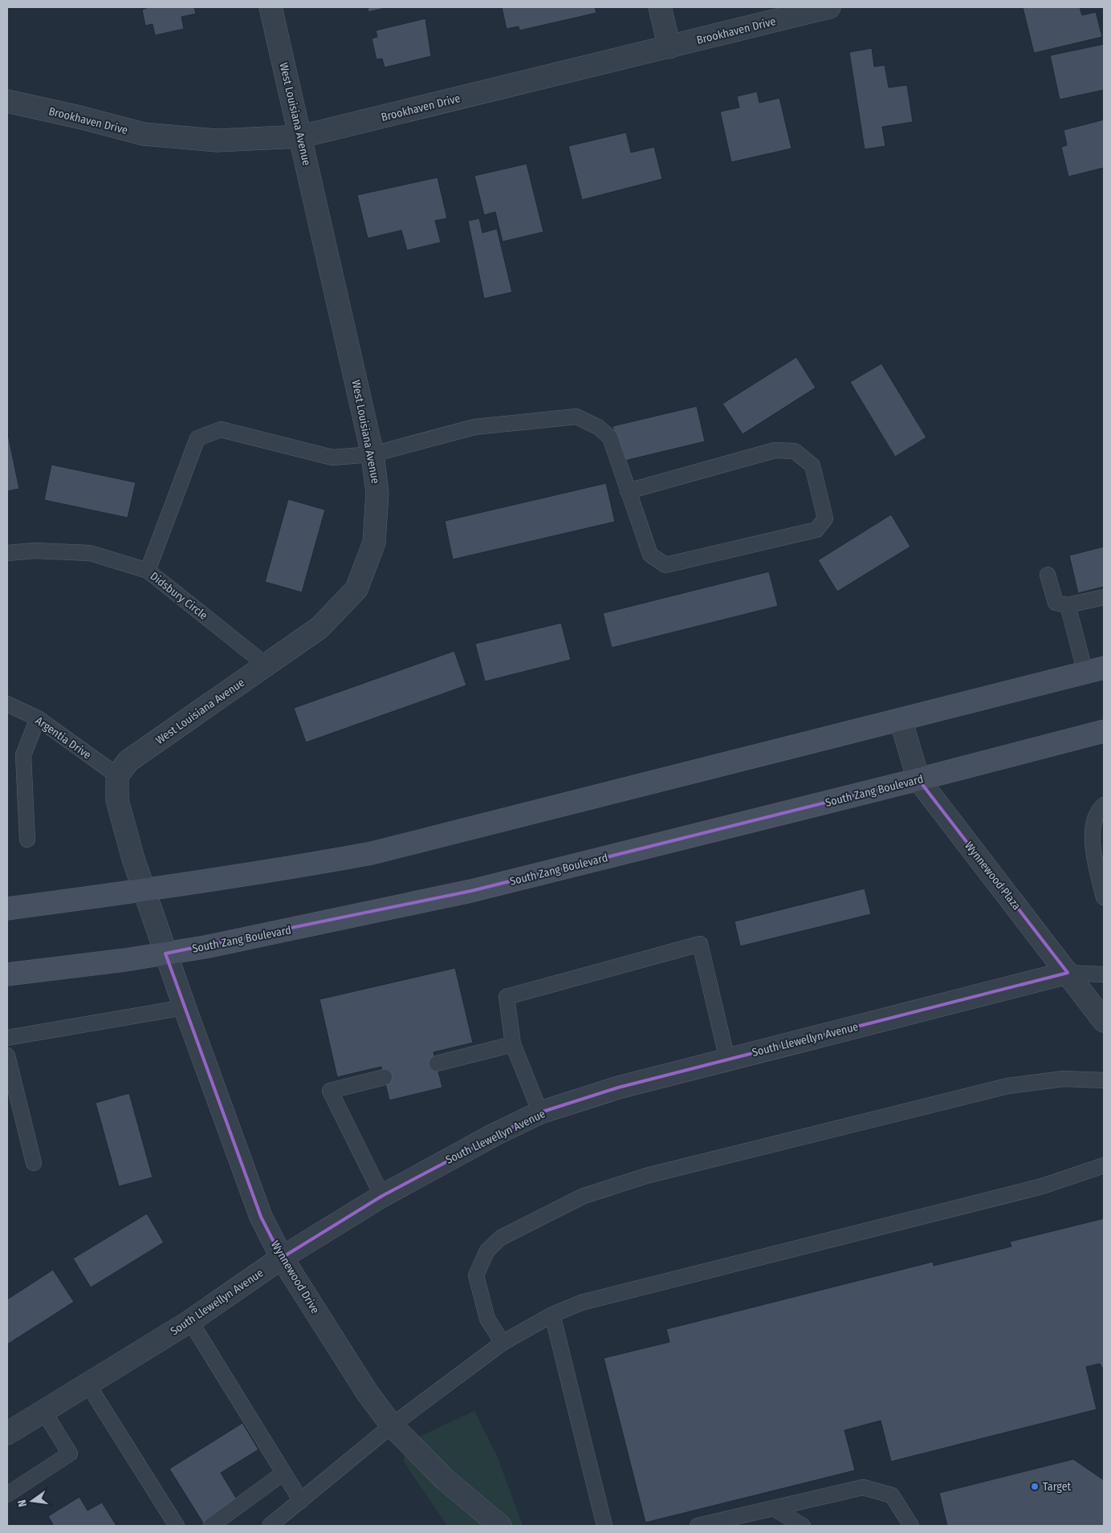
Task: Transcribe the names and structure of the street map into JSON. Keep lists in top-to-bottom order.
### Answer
{
  "streets": {
    "main road": ["South Zang Boulevard"],
    "street": [
      "Brookhaven Drive",
      "West Louisiana Avenue",
      "Wynnewood Plaza",
      "South Llewellyn Avenue",
      "Wynnewood Drive"
    ],
    "lane": ["Didsbury Circle", "Argentia Drive"]
  },
  "crossings": [
    ["Brookhaven Drive", "West Louisiana Avenue"],
    ["West Louisiana Avenue", "Didsbury Circle"],
    ["West Louisiana Avenue", "Argentia Drive"],
    ["South Zang Boulevard", "Wynnewood Plaza"],
    ["South Zang Boulevard", "Wynnewood Drive"],
    ["Wynnewood Plaza", "South Llewellyn Avenue"],
    ["South Llewellyn Avenue", "Wynnewood Drive"]
  ],
  "places": ["Target"],
  "north": "left"
}
